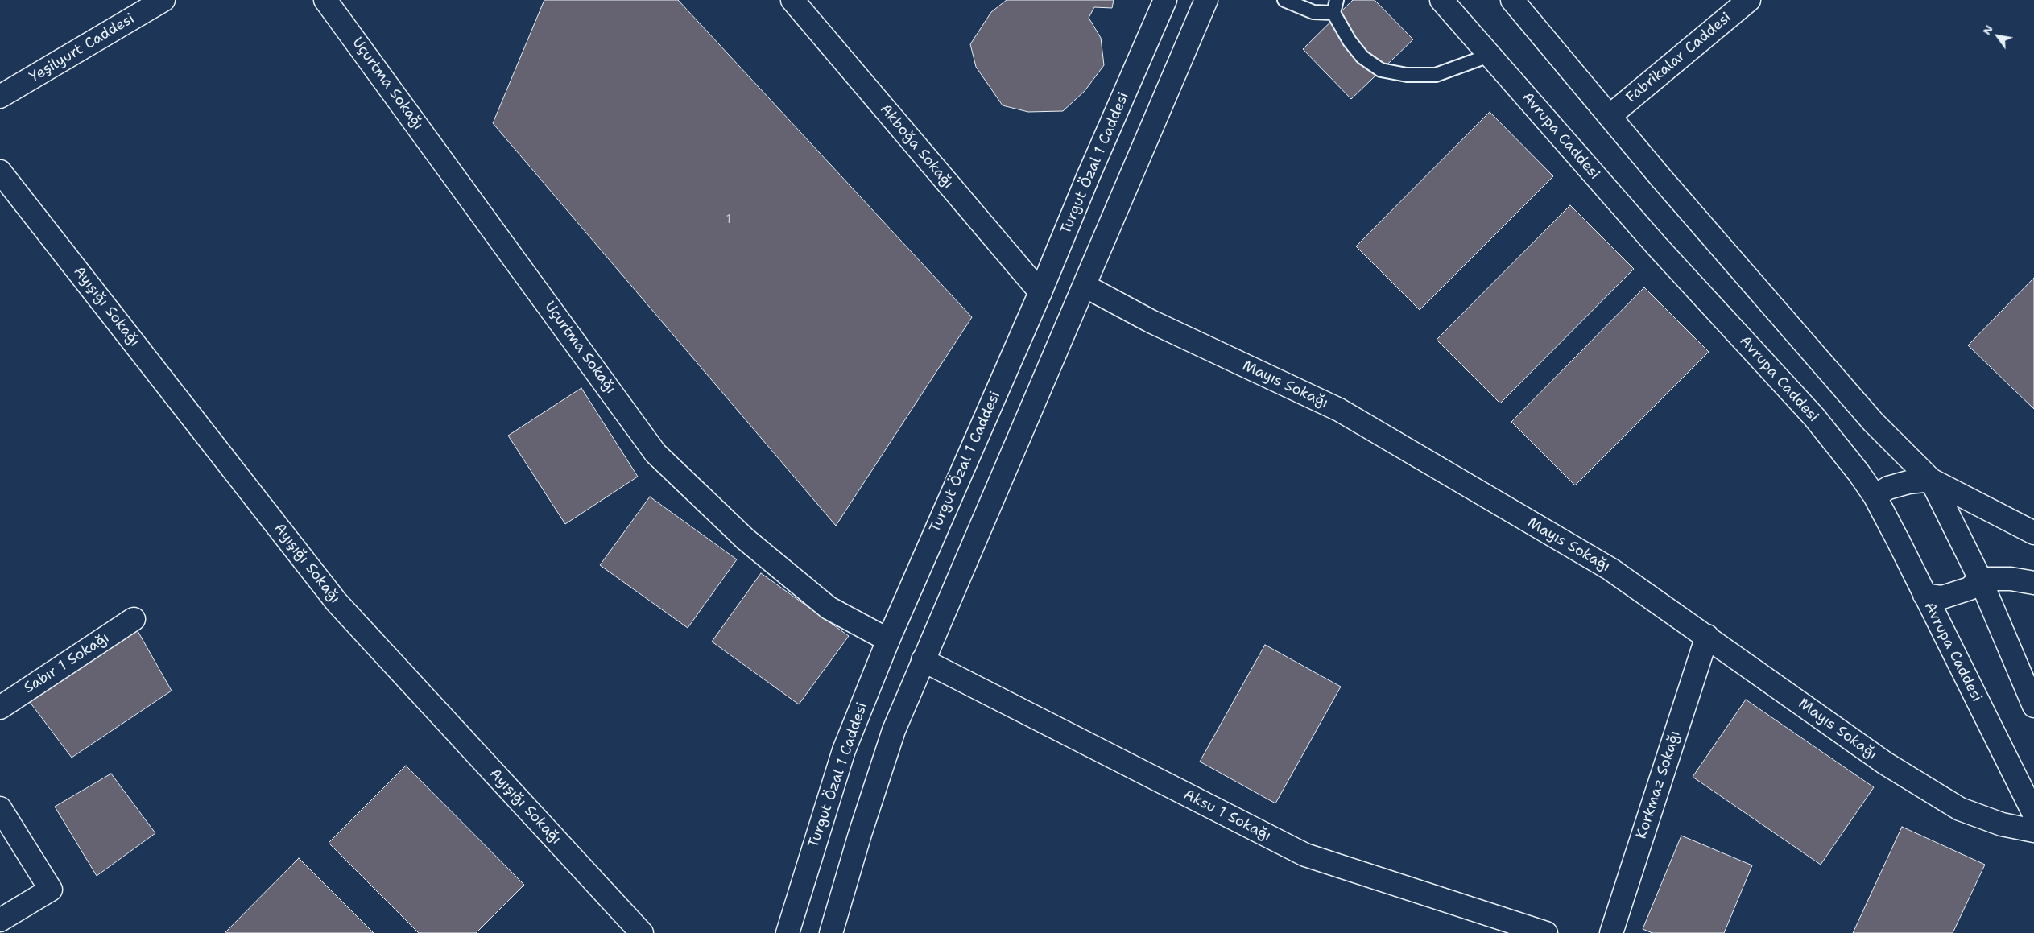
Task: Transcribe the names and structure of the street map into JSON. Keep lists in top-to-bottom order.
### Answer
{
  "streets": {
    "street": [
      "Yeşilyurt Caddesi",
      "Fabrikalar Caddesi",
      "Uçurtma Sokağı",
      "Avrupa Caddesi",
      "Akboğa Sokağı",
      "Turgut Özal 1 Caddesi",
      "Ayışığı Sokağı",
      "Mayıs Sokağı",
      "Sabır 1 Sokağı",
      "Korkmaz Sokağı",
      "Aksu 1 Sokağı"
    ]
  },
  "crossings": [
    ["Uçurtma Sokağı", "Turgut Özal 1 Caddesi"],
    ["Akboğa Sokağı", "Turgut Özal 1 Caddesi"],
    ["Mayıs Sokağı", "Korkmaz Sokağı"]
  ],
  "house_numbers": ["1"],
  "north": "top left"
}
